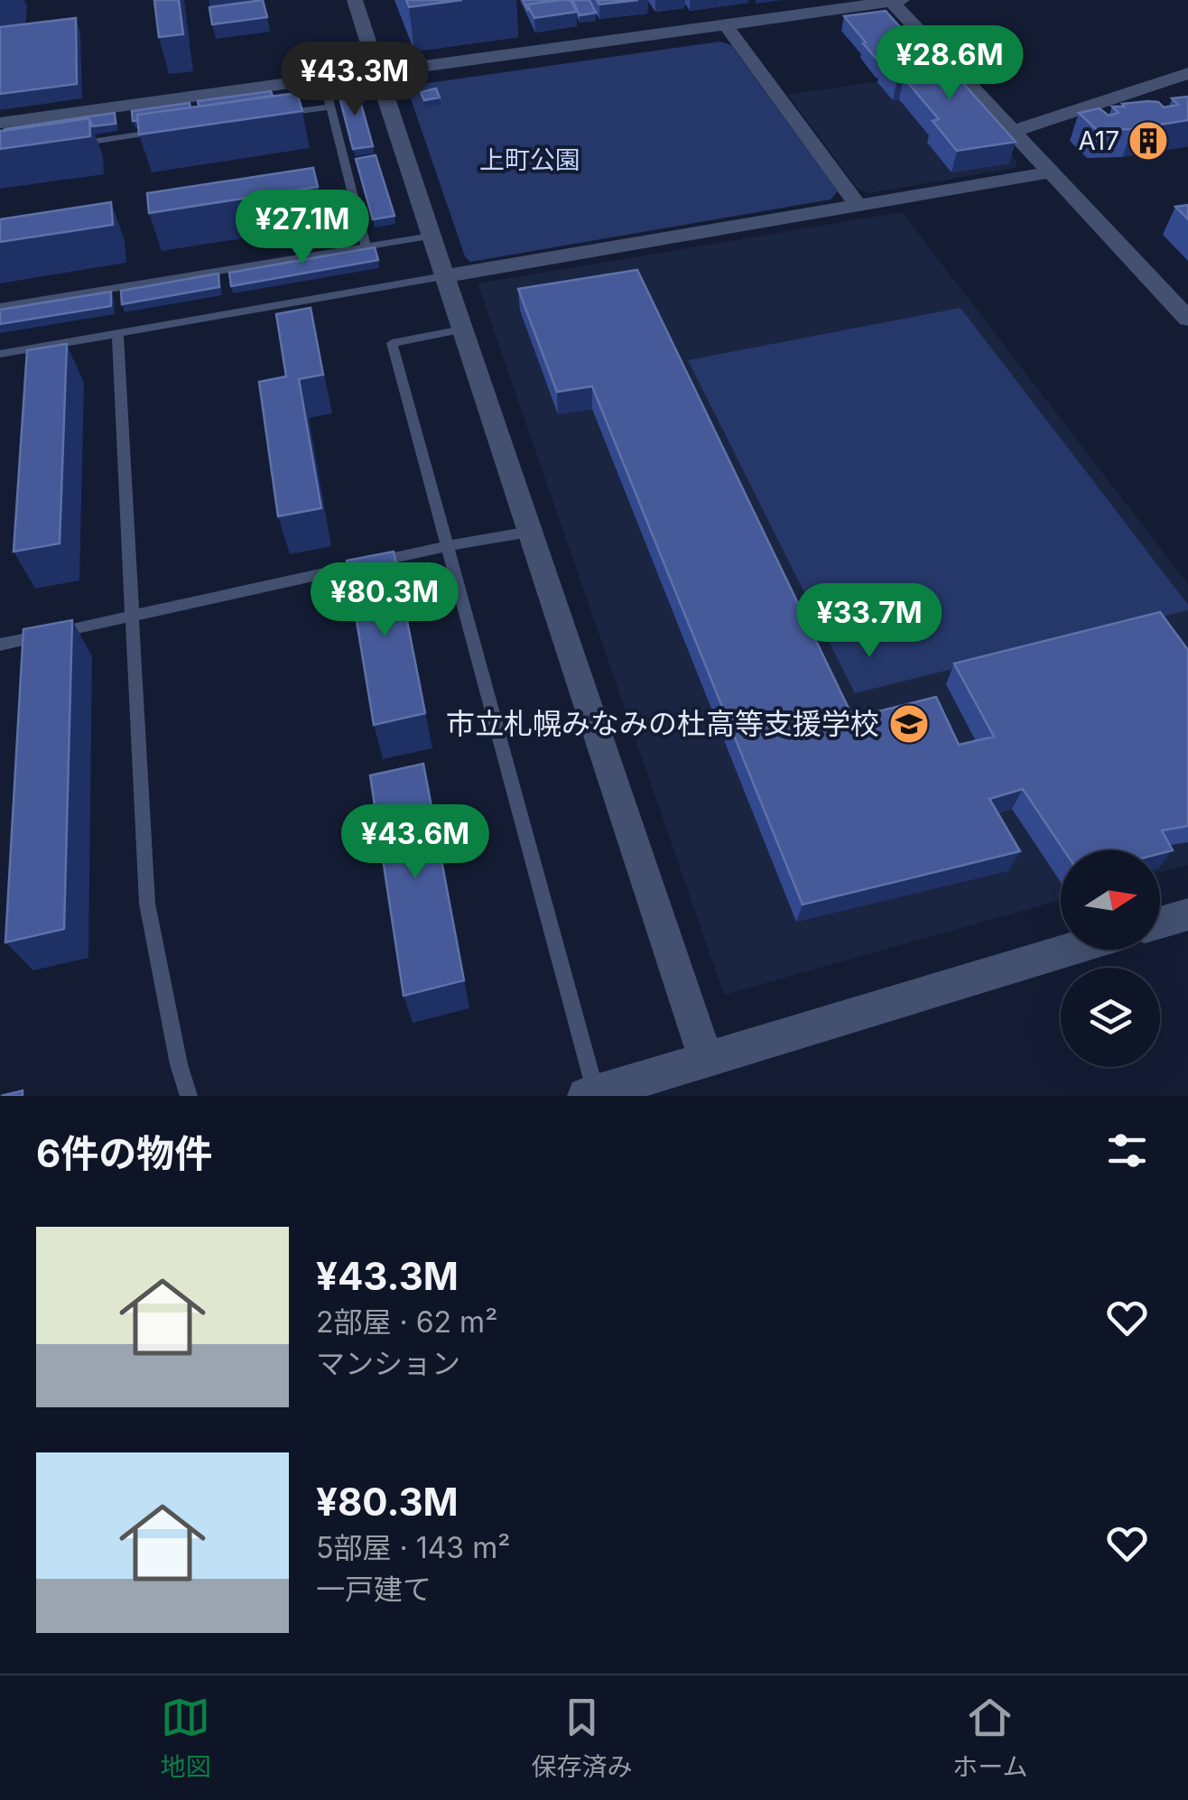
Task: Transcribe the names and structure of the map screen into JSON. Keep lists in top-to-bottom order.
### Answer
{
  "parks": ["上町公園"],
  "places": {
    "building": ["A17"],
    "school or university": ["市立札幌みなみの杜高等支援学校"]
  },
  "north": "right",
  "page": {
    "price": [
      "¥28.6M",
      "¥43.3M",
      "¥27.1M",
      "¥80.3M",
      "¥33.7M",
      "¥43.6M"
    ],
    "heading": "6件の物件",
    "list": [
      {
        "name": "¥43.3M",
        "note": "2部屋 · 62 m² · マンション"
      },
      {
        "name": "¥80.3M",
        "note": "5部屋 · 143 m² · 一戸建て"
      }
    ],
    "tabs": ["地図", "保存済み", "ホーム"]
  }
}
